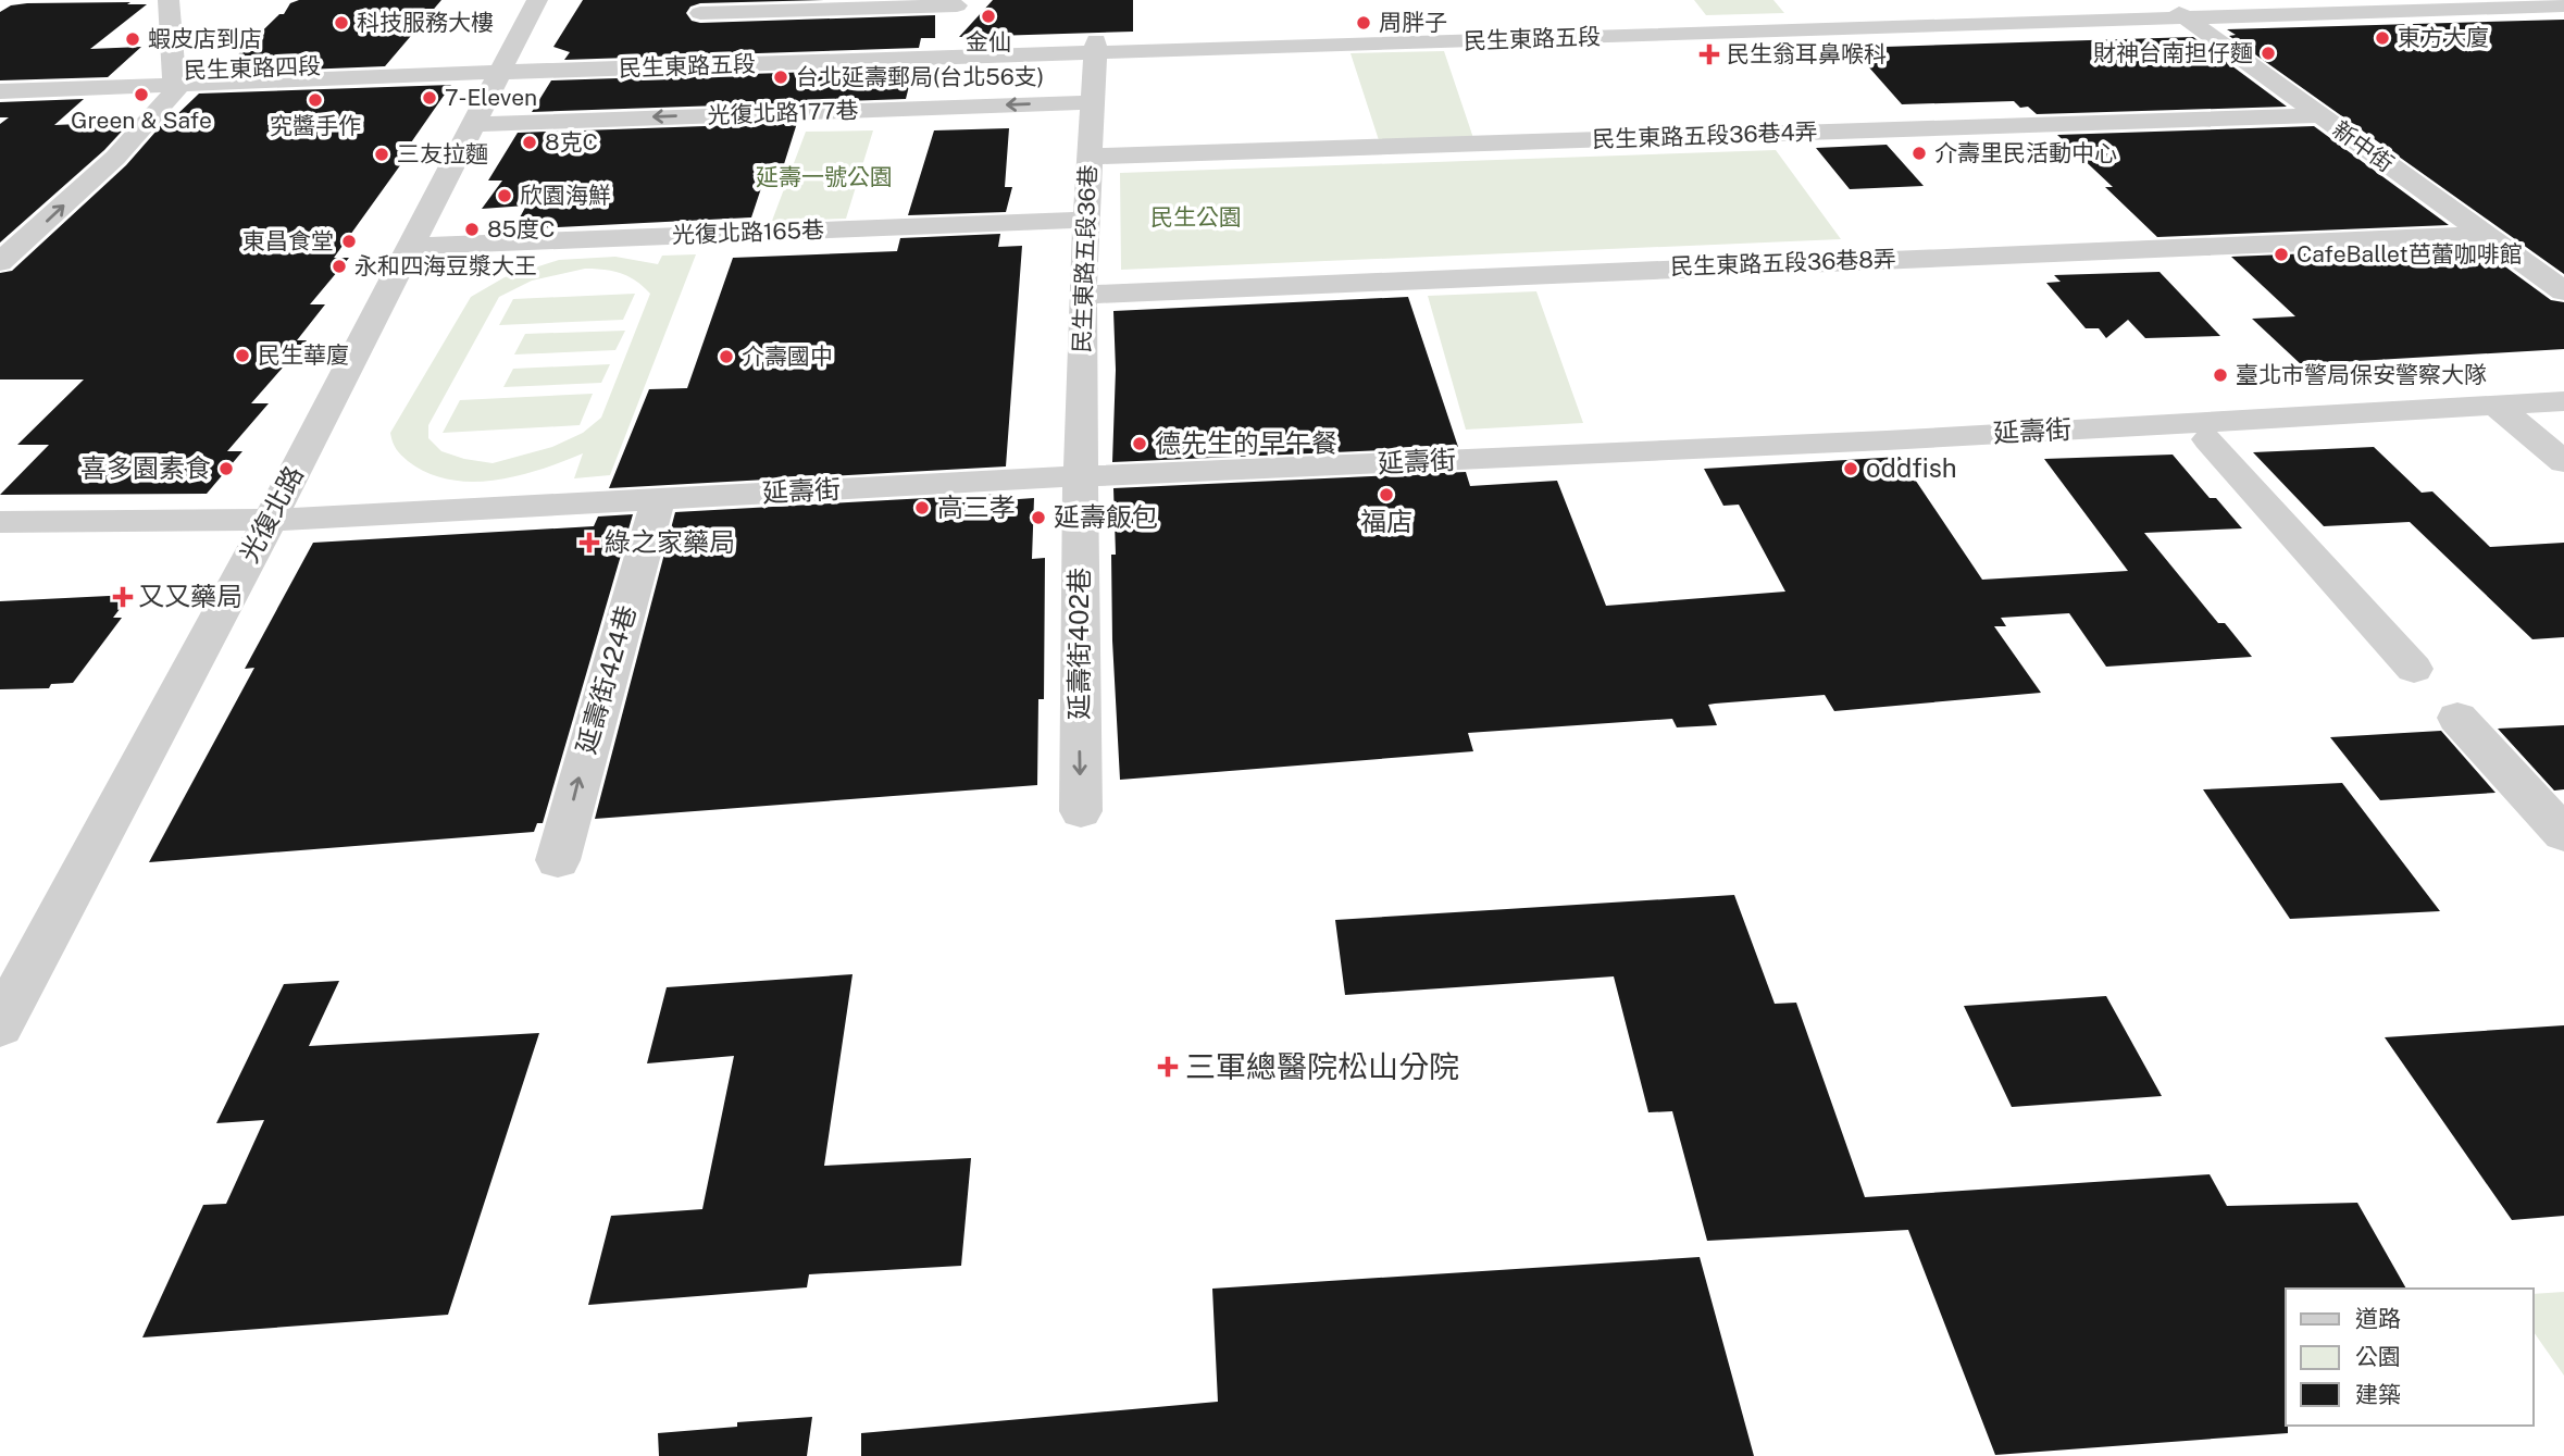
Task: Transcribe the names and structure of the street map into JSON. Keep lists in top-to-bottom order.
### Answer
{
  "streets": {
    "street": [
      "民生東路五段",
      "民生東路四段",
      "光復北路177巷",
      "民生東路五段36巷4弄",
      "新中街",
      "光復北路165巷",
      "民生東路五段36巷",
      "民生東路五段36巷8弄",
      "延壽街",
      "光復北路",
      "延壽街402巷",
      "延壽街424巷"
    ]
  },
  "crossings": [
    ["民生東路五段", "民生東路四段"],
    ["民生東路五段", "新中街"],
    ["民生東路五段", "民生東路五段36巷"],
    ["民生東路五段", "光復北路"],
    ["民生東路四段", "光復北路"],
    ["光復北路177巷", "民生東路五段36巷"],
    ["光復北路177巷", "光復北路"],
    ["民生東路五段36巷4弄", "新中街"],
    ["民生東路五段36巷4弄", "民生東路五段36巷"],
    ["新中街", "民生東路五段36巷8弄"],
    ["光復北路165巷", "民生東路五段36巷"],
    ["光復北路165巷", "光復北路"],
    ["民生東路五段36巷", "民生東路五段36巷8弄"],
    ["民生東路五段36巷", "延壽街"],
    ["民生東路五段36巷", "延壽街402巷"],
    ["延壽街", "光復北路"],
    ["延壽街", "延壽街402巷"],
    ["延壽街", "延壽街424巷"]
  ],
  "one_way": ["延壽街402巷", "延壽街424巷"],
  "parks": ["延壽一號公園", "民生公園"],
  "places": {
    "other": [
      "金仙",
      "科技服務大樓",
      "周胖子",
      "東方大廈",
      "蝦皮店到店",
      "財神台南担仔麵",
      "台北延壽郵局(台北56支)",
      "Green & Safe",
      "7-Eleven",
      "究醬手作",
      "8克C",
      "介壽里民活動中心",
      "三友拉麵",
      "欣園海鮮",
      "85度C",
      "東昌食堂",
      "CafeBallet芭蕾咖啡館",
      "永和四海豆漿大王",
      "民生華廈",
      "介壽國中",
      "臺北市警局保安警察大隊",
      "德先生的早午餐",
      "喜多園素食",
      "oddfish",
      "福店",
      "高三孝",
      "延壽飯包"
    ],
    "health": [
      "民生翁耳鼻喉科",
      "綠之家藥局",
      "又又藥局",
      "三軍總醫院松山分院"
    ]
  },
  "legend": ["道路", "公園", "建築"]
}
